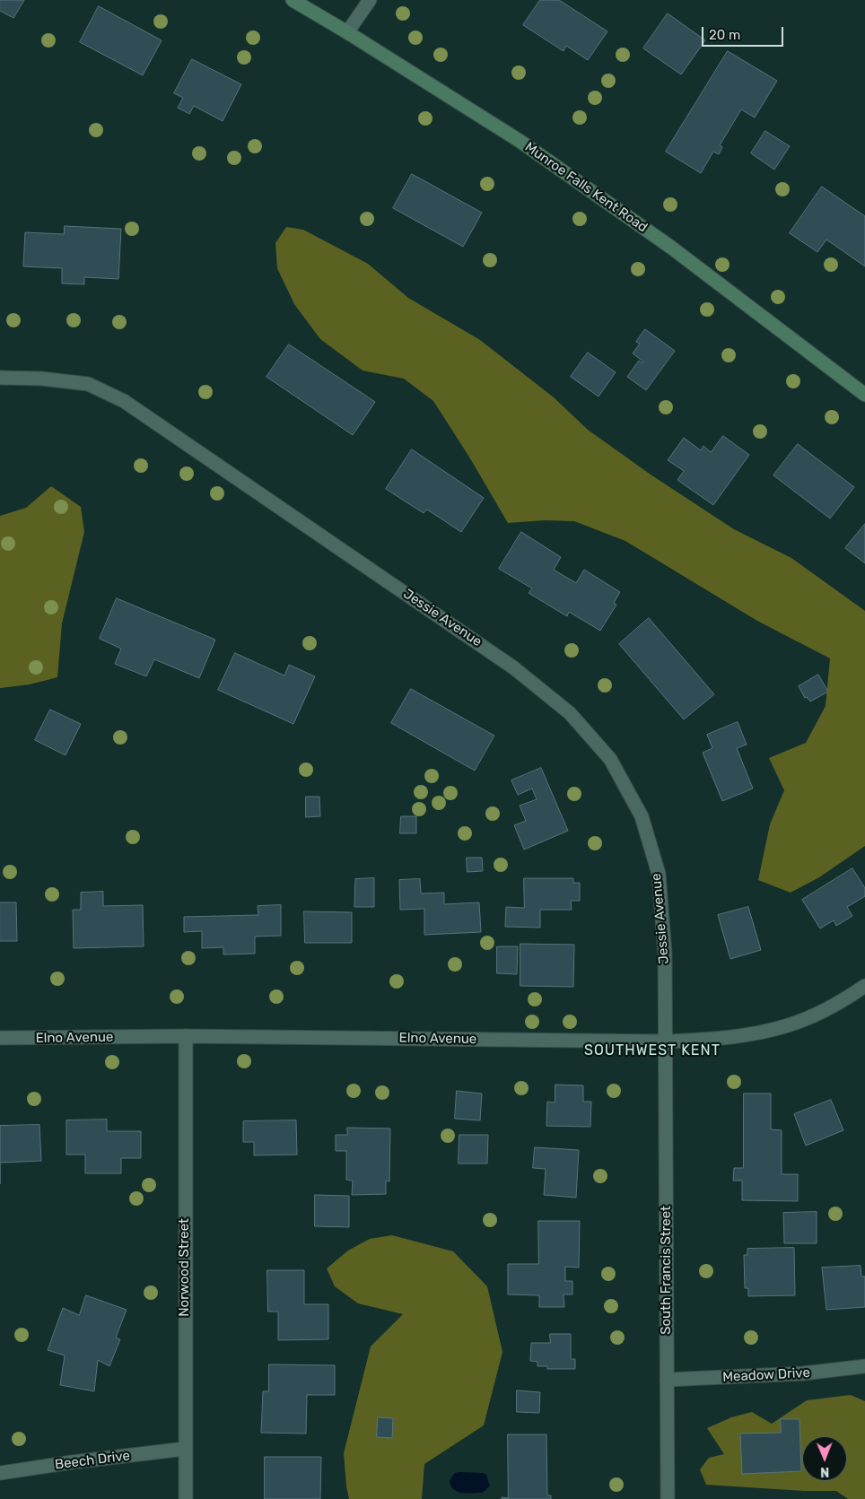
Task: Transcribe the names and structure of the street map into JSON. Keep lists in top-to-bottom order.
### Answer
{
  "streets": {
    "street": [
      "Munroe Falls Kent Road",
      "Jessie Avenue",
      "Elno Avenue",
      "Norwood Street",
      "South Francis Street",
      "Meadow Drive",
      "Beech Drive"
    ]
  },
  "crossings": [
    ["Jessie Avenue", "Elno Avenue"],
    ["Jessie Avenue", "South Francis Street"],
    ["Elno Avenue", "Norwood Street"],
    ["Elno Avenue", "South Francis Street"],
    ["Norwood Street", "Beech Drive"],
    ["South Francis Street", "Meadow Drive"]
  ],
  "districts": ["SOUTHWEST KENT"],
  "scale_bar": "20 m",
  "north": "bottom"
}
